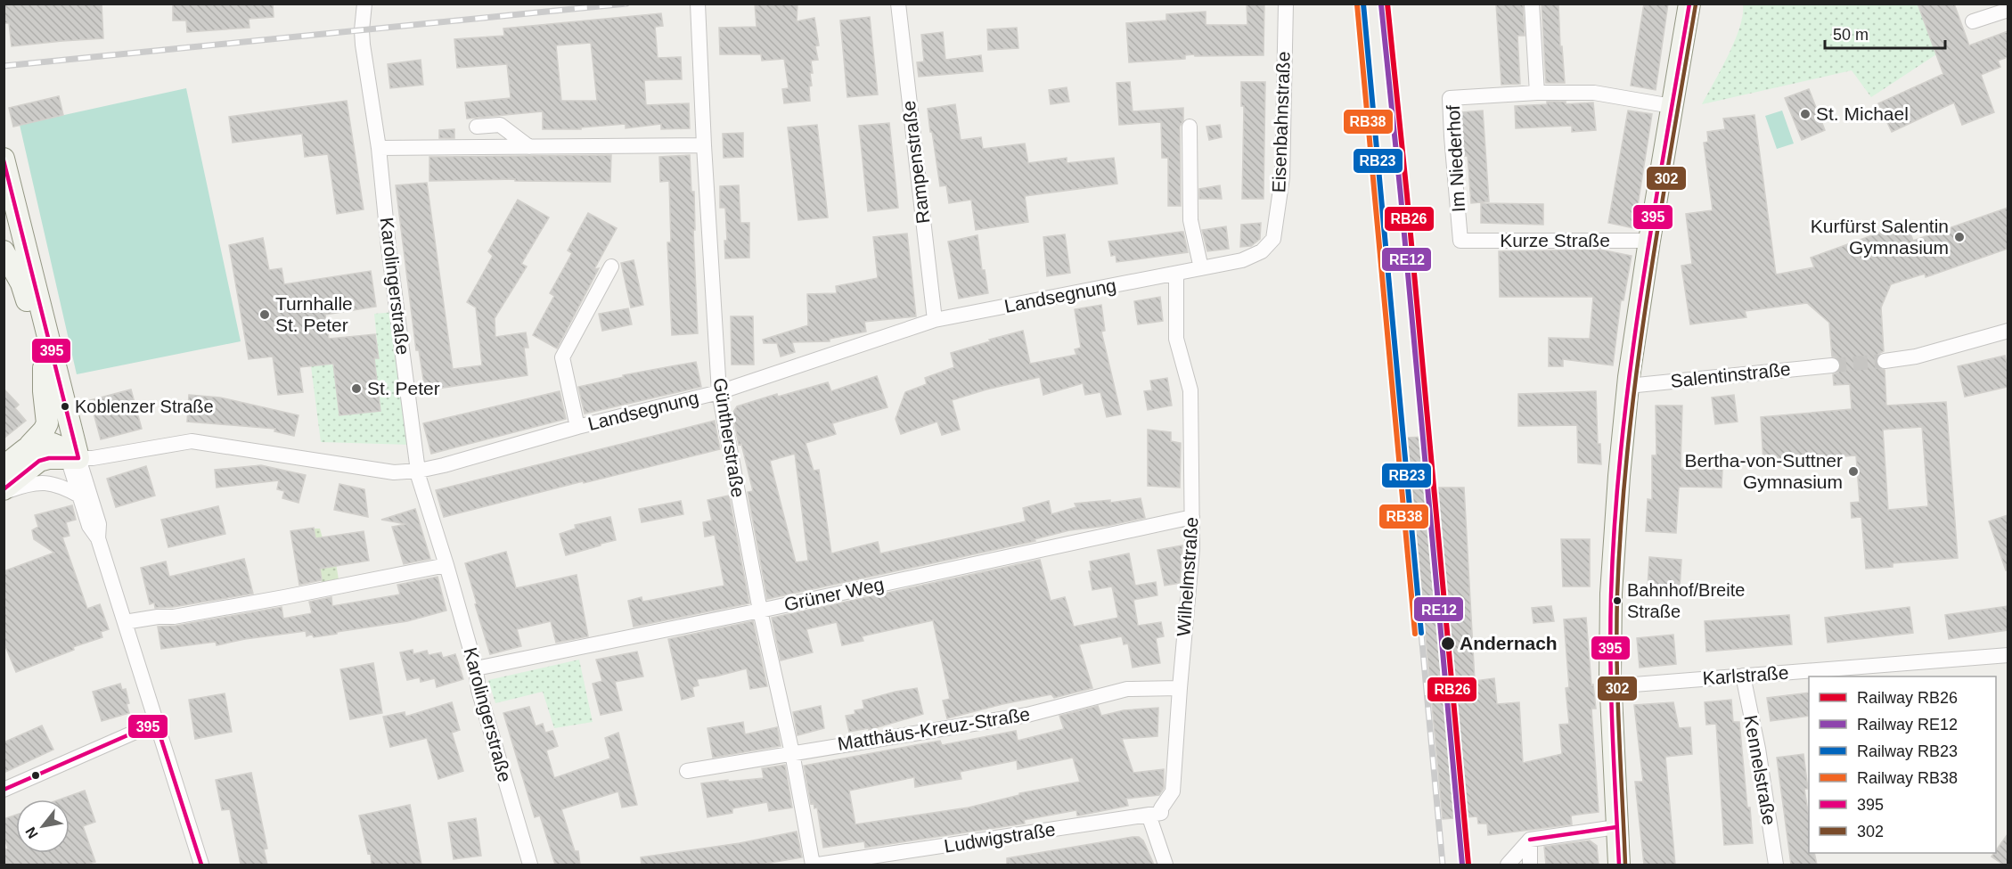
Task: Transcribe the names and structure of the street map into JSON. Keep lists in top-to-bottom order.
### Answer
{
  "streets": {
    "street": [
      "Eisenbahnstraße",
      "Im Niederhof",
      "Rampenstraße",
      "Kurze Straße",
      "Karolingerstraße",
      "Landsegnung",
      "Salentinstraße",
      "Güntherstraße",
      "Wilhelmstraße",
      "Grüner Weg",
      "Karlstraße",
      "Matthäus-Kreuz-Straße",
      "Kennelstraße",
      "Ludwigstraße"
    ]
  },
  "crossings": [
    ["Eisenbahnstraße", "Landsegnung"],
    ["Im Niederhof", "Kurze Straße"],
    ["Rampenstraße", "Landsegnung"],
    ["Karolingerstraße", "Landsegnung"],
    ["Karolingerstraße", "Grüner Weg"],
    ["Landsegnung", "Güntherstraße"],
    ["Landsegnung", "Wilhelmstraße"],
    ["Güntherstraße", "Grüner Weg"],
    ["Güntherstraße", "Matthäus-Kreuz-Straße"],
    ["Wilhelmstraße", "Grüner Weg"],
    ["Wilhelmstraße", "Matthäus-Kreuz-Straße"],
    ["Wilhelmstraße", "Ludwigstraße"],
    ["Karlstraße", "Kennelstraße"]
  ],
  "places": [
    "St. Michael",
    "Kurfürst Salentin Gymnasium",
    "Turnhalle St. Peter",
    "St. Peter",
    "Koblenzer Straße",
    "Bertha-von-Suttner Gymnasium",
    "Bahnhof/Breite Straße",
    "Andernach"
  ],
  "lines": [
    "rail line RB26",
    "rail line RB23",
    "transit line 395",
    "rail line RE12",
    "rail line RB38",
    "transit line 302"
  ],
  "legend": [
    "Railway RB26",
    "Railway RE12",
    "Railway RB23",
    "Railway RB38",
    "395",
    "302"
  ],
  "scale_bar": "50 m",
  "north": "bottom left"
}
